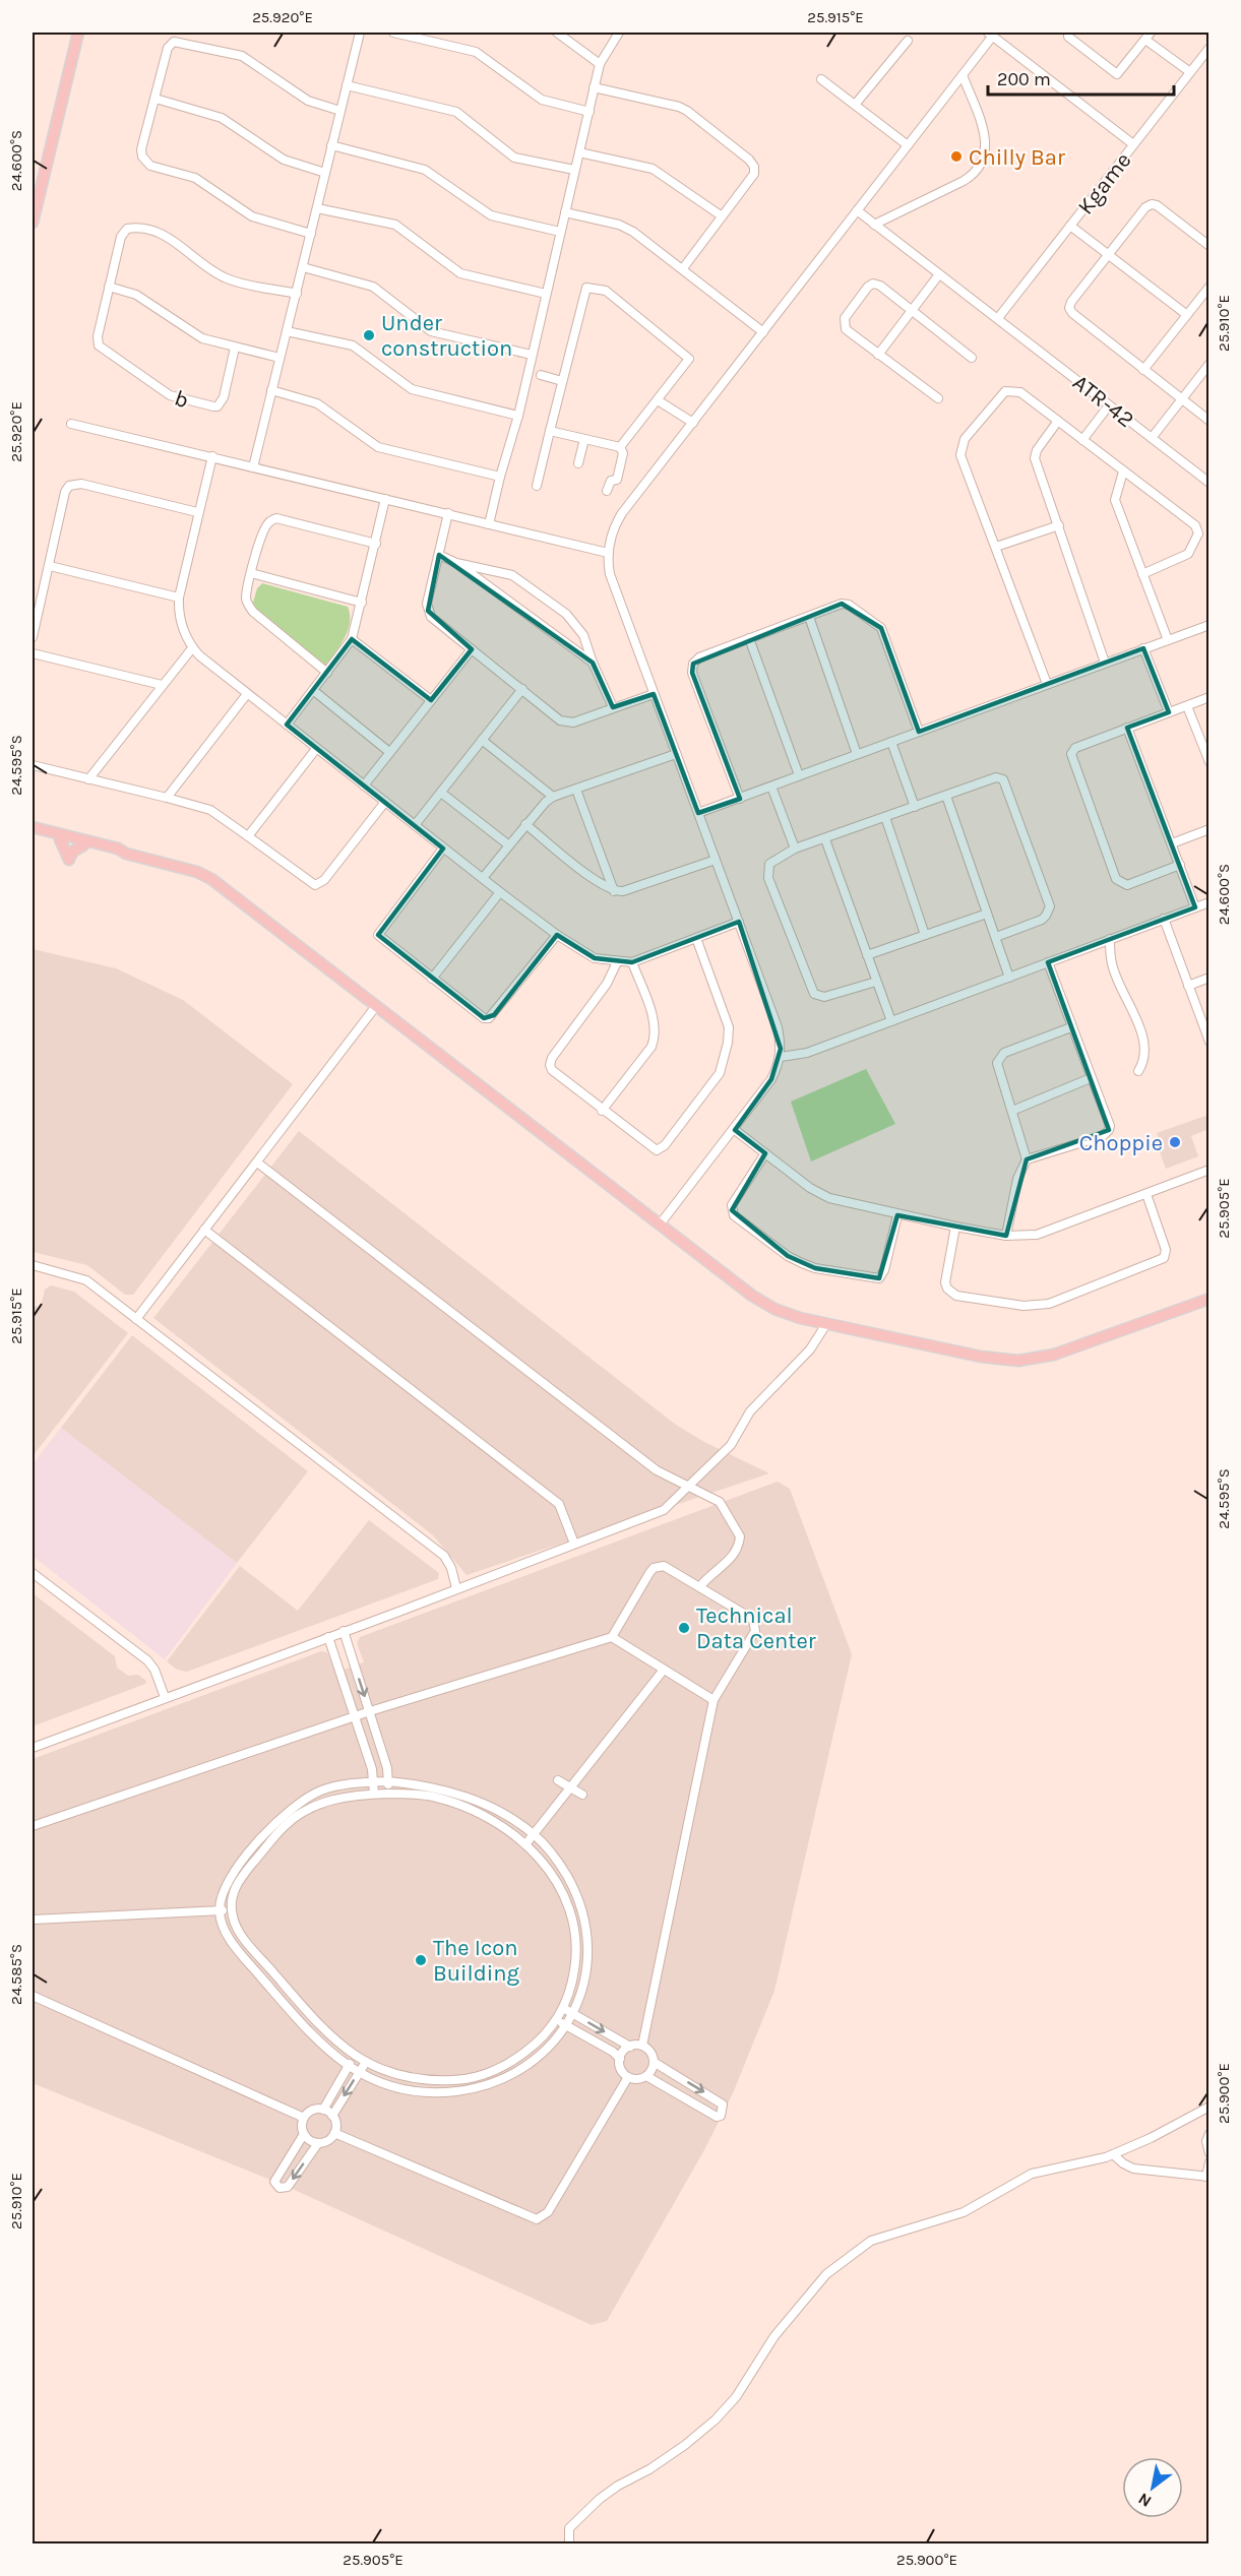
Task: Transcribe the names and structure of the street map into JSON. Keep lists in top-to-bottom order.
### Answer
{
  "streets": {
    "street": ["Kgame", "b", "ATR-42"]
  },
  "crossings": [
    ["Kgame", "ATR-42"]
  ],
  "places": [
    "Chilly Bar",
    "Under construction",
    "Choppie",
    "Technical Data Center",
    "The Icon Building"
  ],
  "scale_bar": "200 m",
  "north": "bottom left",
  "coordinates": [
    "25.920°E",
    "25.915°E",
    "24.600°S",
    "25.910°E",
    "24.595°S",
    "25.905°E",
    "24.585°S",
    "25.900°E"
  ]
}
